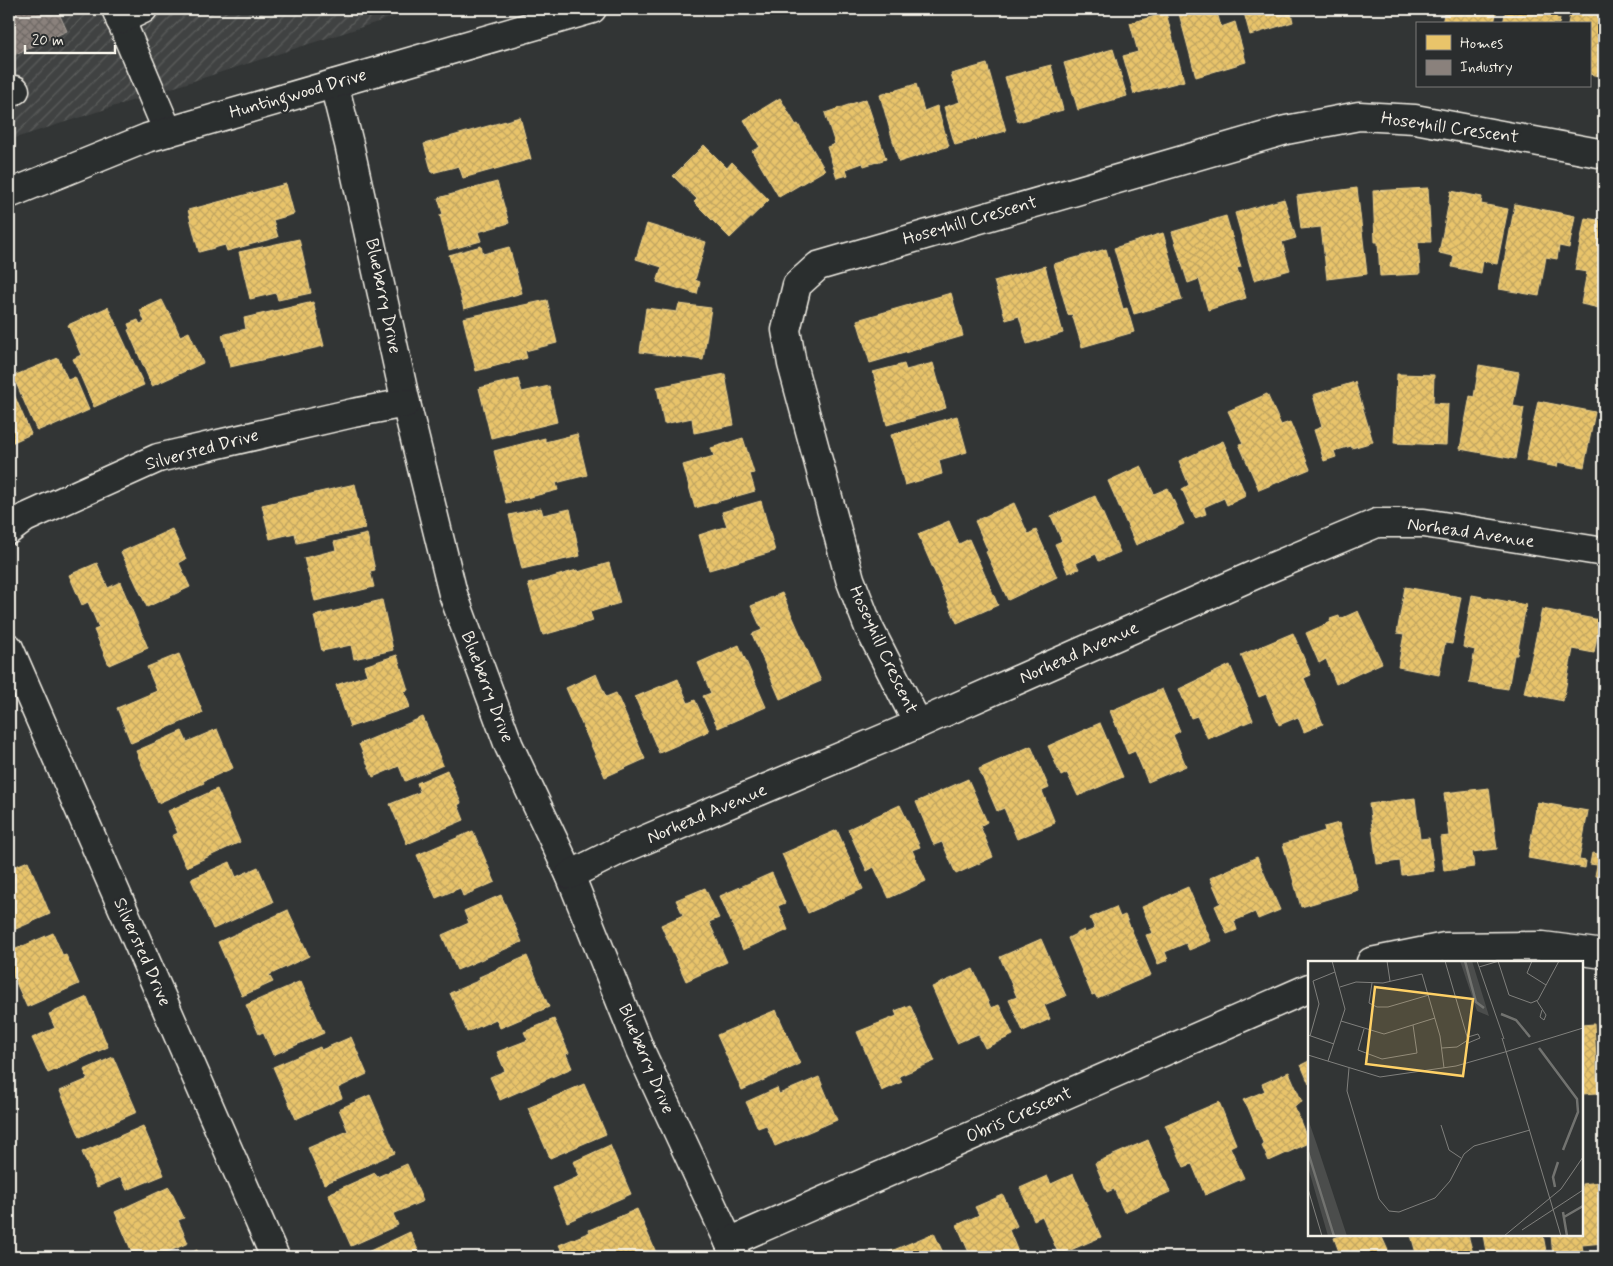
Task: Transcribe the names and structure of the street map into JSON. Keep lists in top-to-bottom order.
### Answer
{
  "streets": {
    "street": [
      "Huntingwood Drive",
      "Hoseyhill Crescent",
      "Blueberry Drive",
      "Silversted Drive",
      "Norhead Avenue",
      "Obris Crescent"
    ]
  },
  "crossings": [
    ["Huntingwood Drive", "Blueberry Drive"],
    ["Hoseyhill Crescent", "Norhead Avenue"],
    ["Blueberry Drive", "Silversted Drive"],
    ["Blueberry Drive", "Norhead Avenue"],
    ["Blueberry Drive", "Obris Crescent"]
  ],
  "legend": ["Homes", "Industry"],
  "scale_bar": "20 m"
}
